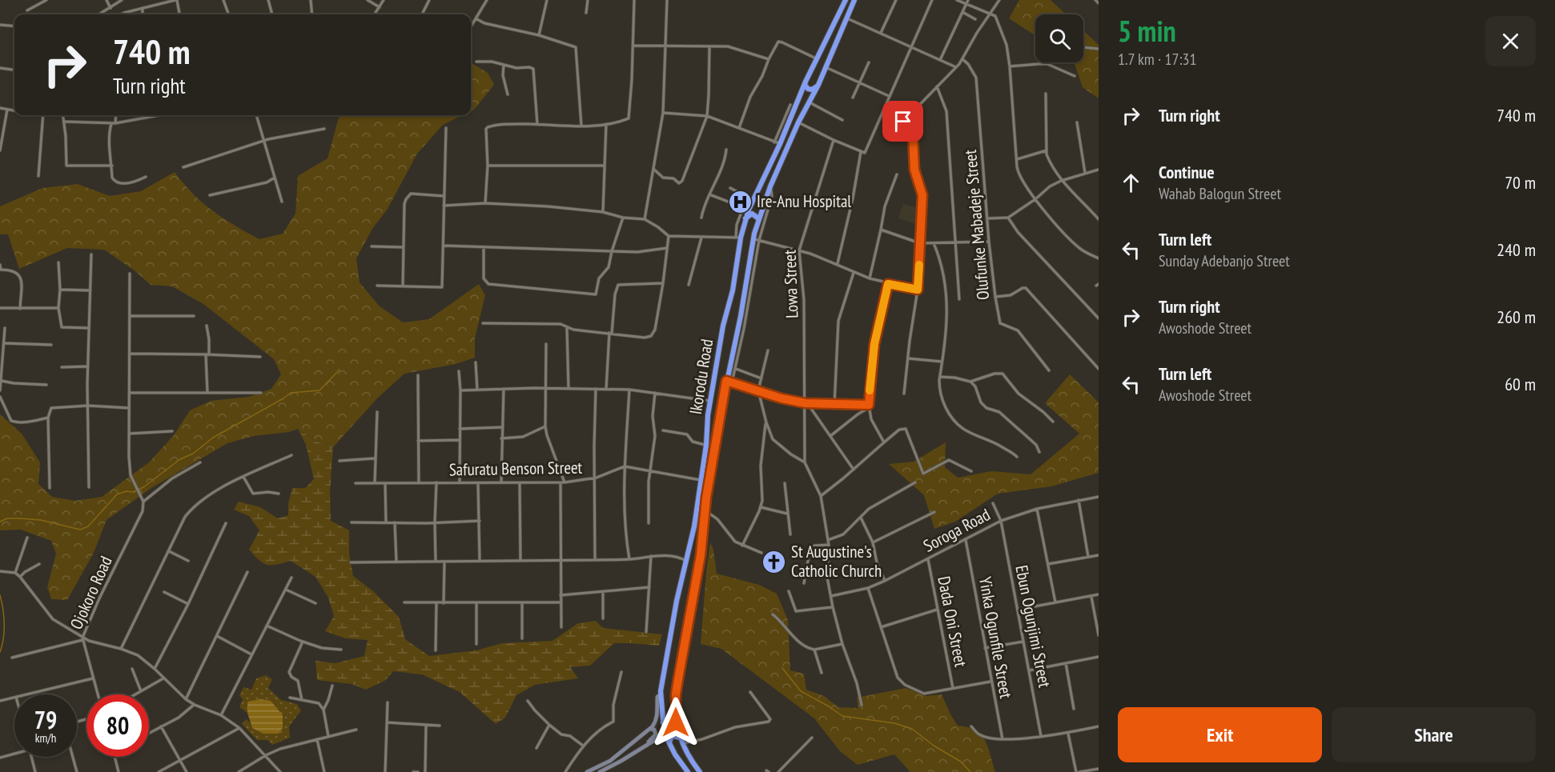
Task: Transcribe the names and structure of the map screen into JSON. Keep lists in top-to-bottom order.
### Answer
{
  "streets": {
    "highway": ["Ikorodu Road"],
    "street": [
      "Olufunke Mabadeje Street",
      "Lowa Street",
      "Safuratu Benson Street",
      "Soroga Road",
      "Ojokoro Road",
      "Dada Oni Street",
      "Ebun Ogunjimi Street",
      "Yinka Ogunfile Street"
    ]
  },
  "crossings": [
    ["Ikorodu Road", "Safuratu Benson Street"],
    ["Soroga Road", "Dada Oni Street"],
    ["Soroga Road", "Ebun Ogunjimi Street"],
    ["Soroga Road", "Yinka Ogunfile Street"]
  ],
  "places": {
    "hospital": ["Ire-Anu Hospital"],
    "church": ["St Augustine's Catholic Church"]
  },
  "page": {
    "heading": ["5 min", "1.7 km · 17:31"],
    "turn": ["740 m", "Turn right"],
    "list": [
      {
        "name": "Turn right",
        "value": "740 m"
      },
      {
        "name": "Continue",
        "note": "Wahab Balogun Street",
        "value": "70 m"
      },
      {
        "name": "Turn left",
        "note": "Sunday Adebanjo Street",
        "value": "240 m"
      },
      {
        "name": "Turn right",
        "note": "Awoshode Street",
        "value": "260 m"
      },
      {
        "name": "Turn left",
        "note": "Awoshode Street",
        "value": "60 m"
      }
    ],
    "speed": "79 km/h",
    "limit": "80",
    "buttons": ["Exit", "Share"]
  }
}
